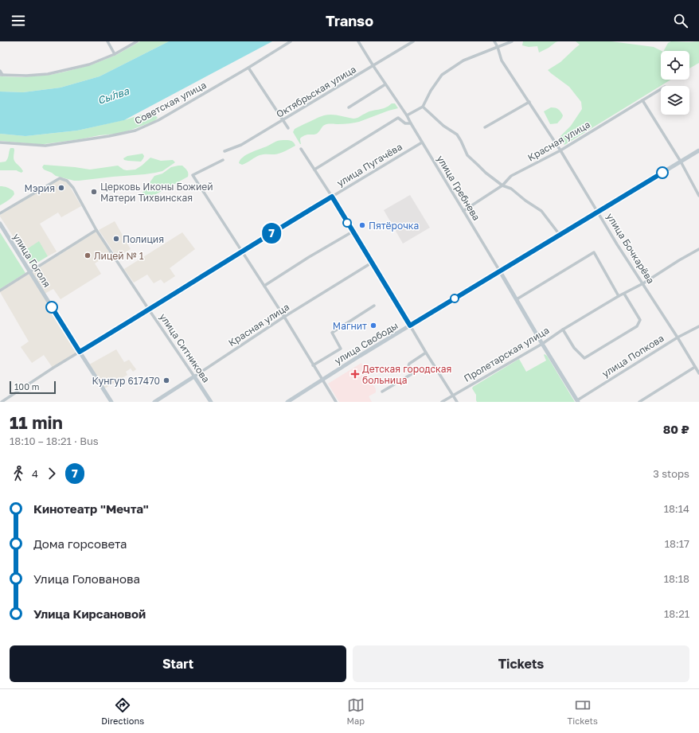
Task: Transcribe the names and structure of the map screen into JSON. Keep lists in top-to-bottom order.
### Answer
{
  "streets": {
    "street": [
      "Октябрьская улица",
      "Советская улица",
      "Красная улица",
      "улица Пугачёва",
      "улица Гребнева",
      "улица Бочкарёва",
      "улица Гоголя",
      "улица Свободы",
      "улица Ситникова",
      "Пролетарская улица",
      "улица Попкова"
    ]
  },
  "crossings": [
    ["Октябрьская улица", "улица Гребнева"],
    ["Красная улица", "улица Гребнева"],
    ["Красная улица", "улица Бочкарёва"],
    ["Красная улица", "улица Ситникова"],
    ["улица Пугачёва", "улица Гребнева"],
    ["улица Пугачёва", "улица Гоголя"],
    ["улица Пугачёва", "улица Ситникова"],
    ["улица Гребнева", "улица Свободы"],
    ["улица Гребнева", "Пролетарская улица"],
    ["улица Гребнева", "улица Попкова"],
    ["улица Бочкарёва", "улица Свободы"],
    ["улица Бочкарёва", "Пролетарская улица"],
    ["улица Бочкарёва", "улица Попкова"]
  ],
  "water": ["Сы́лва"],
  "places": {
    "other": [
      "Мэрия",
      "Церковь Иконы Божией Матери Тихвинская",
      "Пятёрочка",
      "Полиция",
      "Лицей № 1",
      "Магнит",
      "Кунгур 617470"
    ],
    "health": ["Детская городская больница"]
  },
  "lines": ["bus line 7"],
  "scale_bar": "100 m",
  "page": {
    "header": "Transo",
    "on_map": "7",
    "scale": "100 m",
    "heading": ["11 min", "18:10 – 18:21 · Bus", "80 ₽"],
    "legs": ["4", "7", "3 stops"],
    "list": [
      {
        "name": "Кинотеатр \"Мечта\"",
        "value": "18:14"
      },
      {
        "name": "Дома горсовета",
        "value": "18:17"
      },
      {
        "name": "Улица Голованова",
        "value": "18:18"
      },
      {
        "name": "Улица Кирсановой",
        "value": "18:21"
      }
    ],
    "buttons": ["Start", "Tickets"],
    "tabs": ["Directions", "Map", "Tickets"]
  }
}
